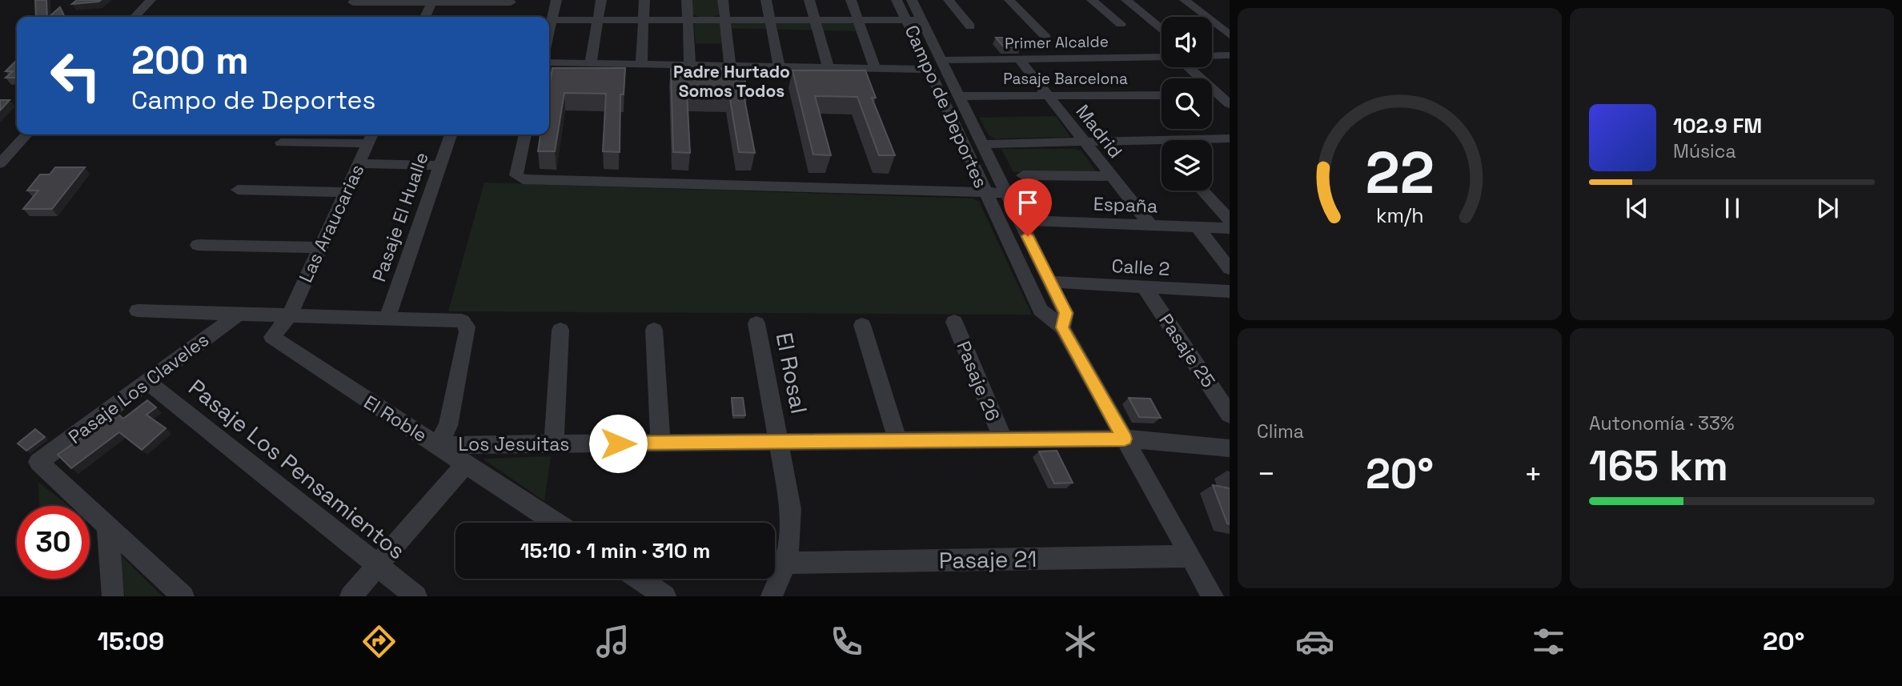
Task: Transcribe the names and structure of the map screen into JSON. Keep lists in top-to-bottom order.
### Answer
{
  "streets": {
    "street": [
      "Primer Alcalde",
      "Pasaje Barcelona",
      "Campo de Deportes",
      "Madrid",
      "España",
      "Pasaje El Hualle",
      "Las Araucarias",
      "Calle 2",
      "Pasaje 25",
      "El Rosal",
      "Pasaje 26",
      "Pasaje Los Claveles",
      "El Roble",
      "Los Jesuitas",
      "Pasaje Los Pensamientos",
      "Pasaje 21"
    ]
  },
  "crossings": [
    ["Primer Alcalde", "Campo de Deportes"],
    ["Primer Alcalde", "Madrid"],
    ["Pasaje Barcelona", "Campo de Deportes"],
    ["Pasaje Barcelona", "Madrid"],
    ["Campo de Deportes", "España"],
    ["Campo de Deportes", "Calle 2"],
    ["Campo de Deportes", "Los Jesuitas"],
    ["Campo de Deportes", "Pasaje 21"],
    ["Madrid", "España"],
    ["Las Araucarias", "El Roble"],
    ["Calle 2", "Pasaje 25"],
    ["El Rosal", "Los Jesuitas"],
    ["El Rosal", "Pasaje 21"],
    ["Pasaje 26", "Los Jesuitas"],
    ["Pasaje Los Claveles", "Pasaje Los Pensamientos"],
    ["El Roble", "Los Jesuitas"]
  ],
  "districts": ["Padre Hurtado Somos Todos"],
  "page": {
    "turn": ["200 m", "Campo de Deportes"],
    "song": ["102.9 FM", "Música"],
    "tile": [
      "Clima",
      ["Autonomía · 33%", "165 km"]
    ],
    "heat": ["−", "20°", "+"],
    "limit": "30",
    "trip": "15:10 · 1 min · 310 m",
    "tabs": ["15:09", "20°"],
    "gauge": ["22", "km/h"]
  }
}
